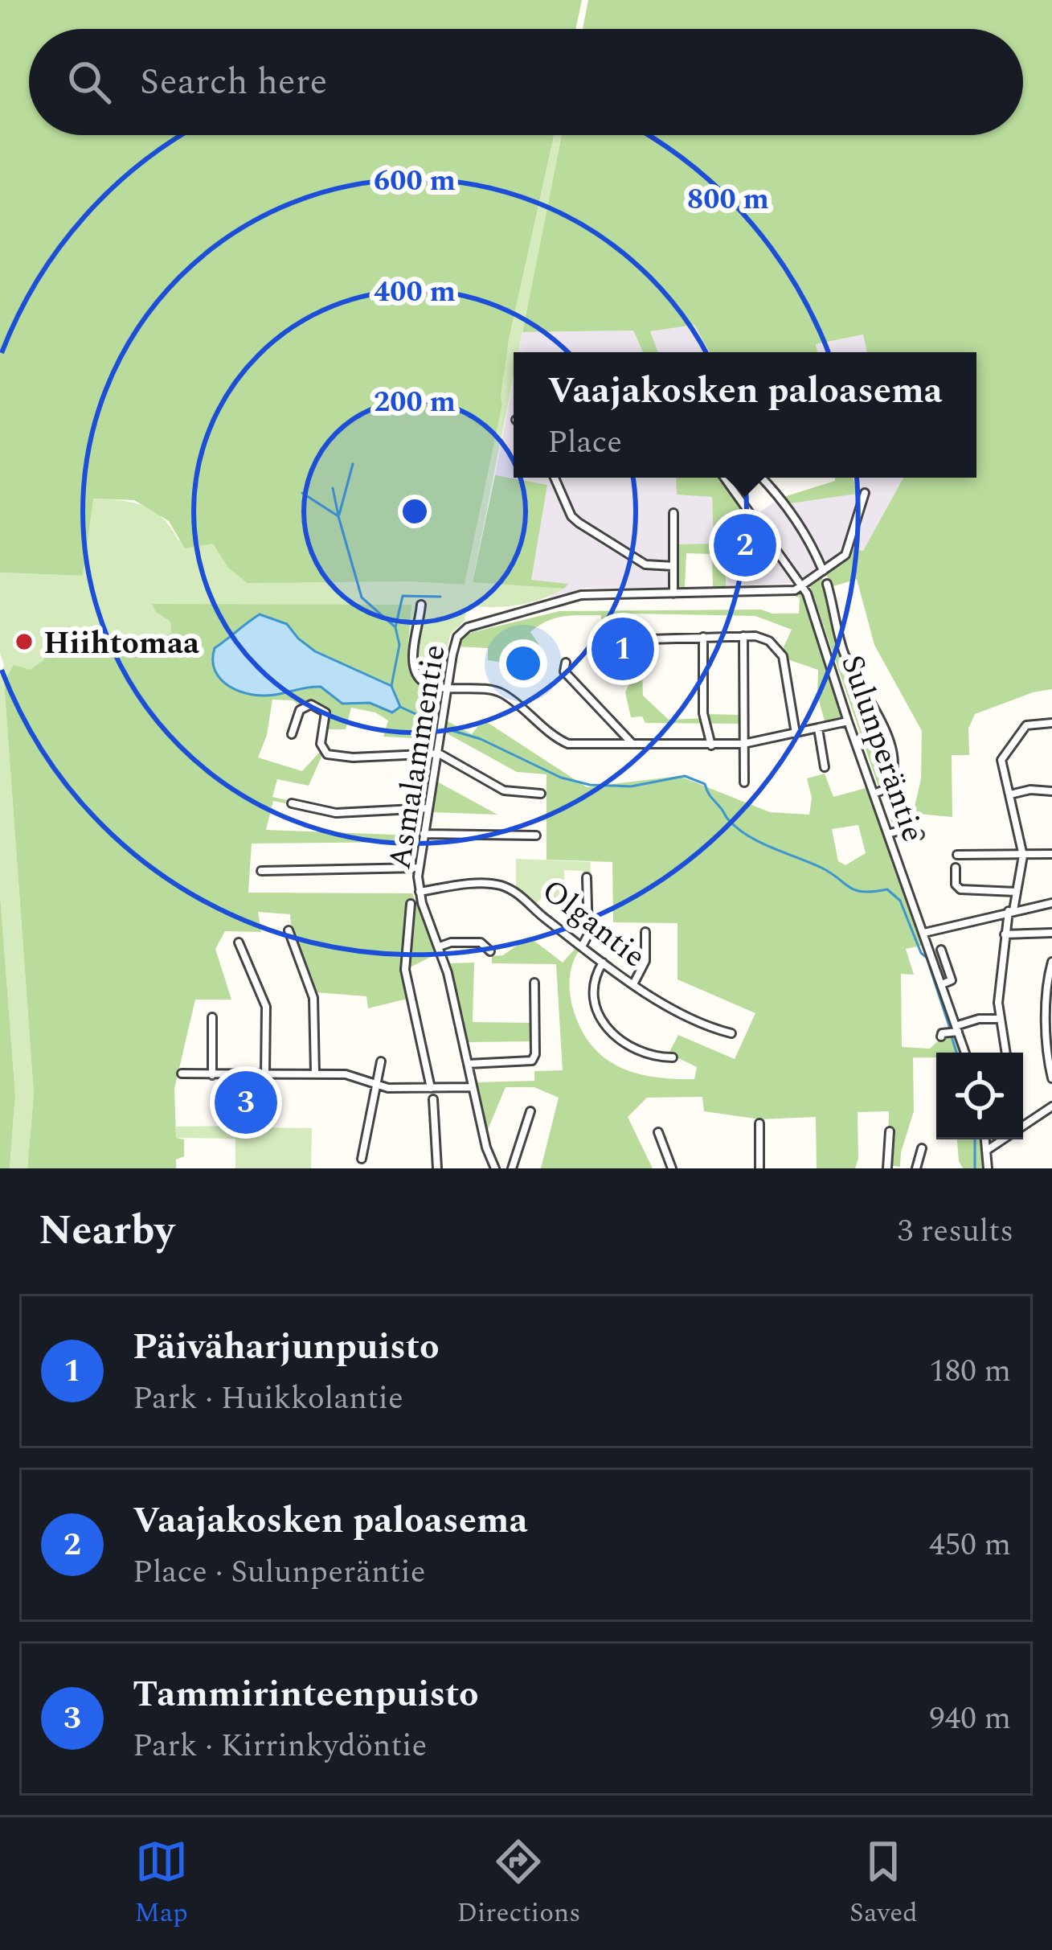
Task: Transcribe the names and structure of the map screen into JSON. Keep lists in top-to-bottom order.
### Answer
{
  "streets": {
    "street": ["Sulunperäntie", "Asmalammentie", "Olgantie"]
  },
  "crossings": [
    ["Sulunperäntie", "Asmalammentie"],
    ["Asmalammentie", "Olgantie"]
  ],
  "places": ["Hiihtomaa"],
  "page": {
    "search": "Search here",
    "popup": ["Vaajakosken paloasema", "Place"],
    "pins": ["2", "1", "3"],
    "heading": ["Nearby", "3 results"],
    "list": [
      {
        "mark": "1",
        "name": "Päiväharjunpuisto",
        "note": "Park · Huikkolantie",
        "value": "180 m"
      },
      {
        "mark": "2",
        "name": "Vaajakosken paloasema",
        "note": "Place · Sulunperäntie",
        "value": "450 m"
      },
      {
        "mark": "3",
        "name": "Tammirinteenpuisto",
        "note": "Park · Kirrinkydöntie",
        "value": "940 m"
      }
    ],
    "nav": ["Map", "Directions", "Saved"]
  },
  "rings": [
    "600 m",
    "800 m",
    "400 m",
    "200 m"
  ]
}
